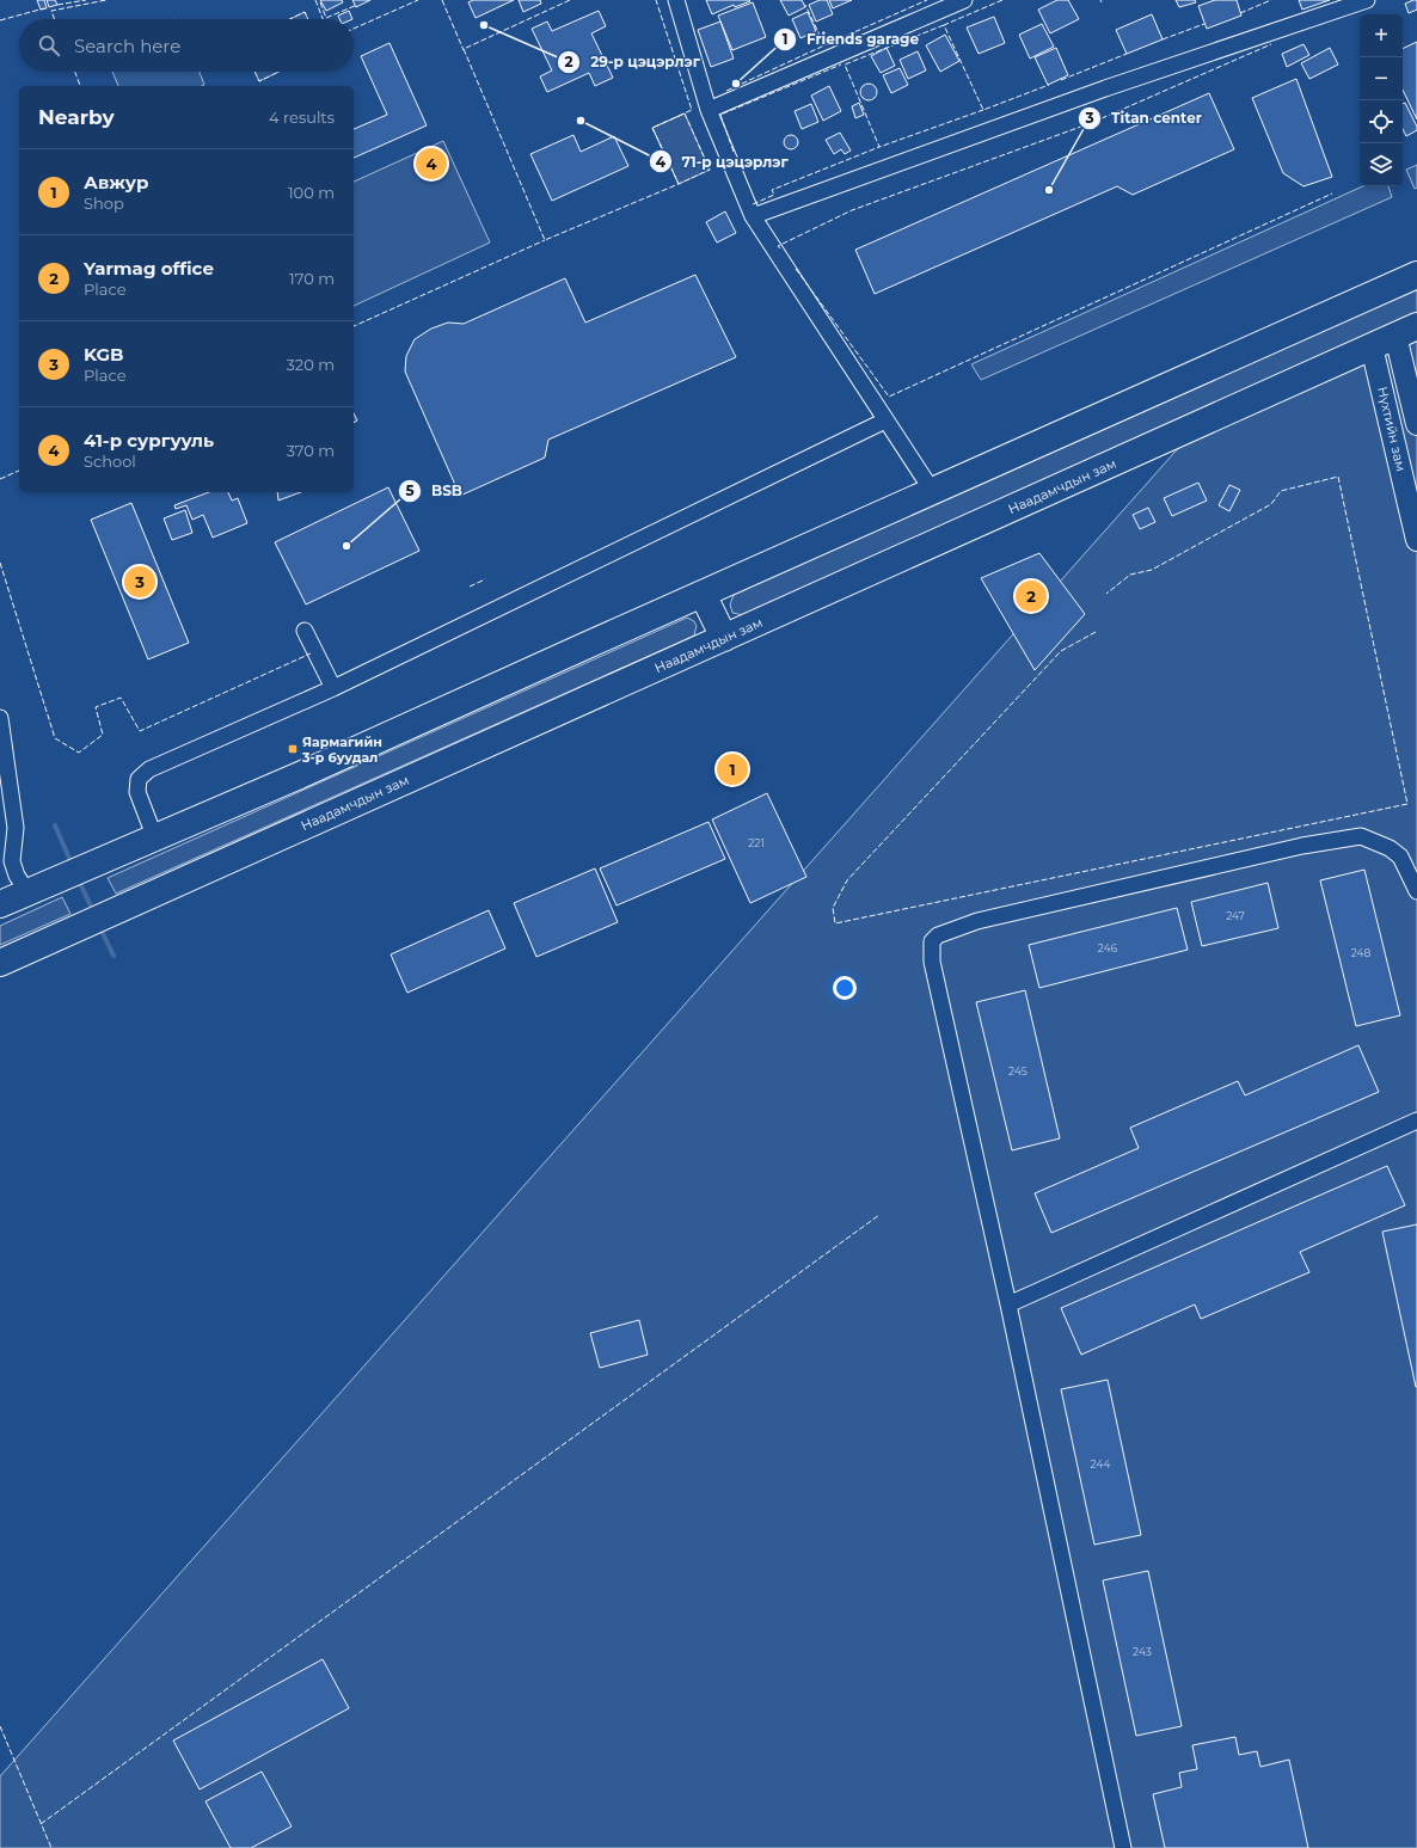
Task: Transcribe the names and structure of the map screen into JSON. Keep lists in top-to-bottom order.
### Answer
{
  "streets": {
    "highway": ["Наадамчдын зам"],
    "main road": ["Нүхтийн зам"]
  },
  "crossings": [
    ["Нүхтийн зам", "Наадамчдын зам"]
  ],
  "places": {
    "other": [
      "29-р цэцэрлэг",
      "Friends garage",
      "71-р цэцэрлэг",
      "Titan center",
      "BSB"
    ],
    "transit": ["Яармагийн 3-р буудал"]
  },
  "house_numbers": [
    "221",
    "247",
    "246",
    "248",
    "245",
    "244",
    "243"
  ],
  "page": {
    "map_buttons": ["+", "−"],
    "search": "Search here",
    "heading": ["Nearby", "4 results"],
    "pins": [
      "4",
      "3",
      "2",
      "1"
    ],
    "list": [
      {
        "mark": "1",
        "name": "Авжур",
        "note": "Shop",
        "value": "100 m"
      },
      {
        "mark": "2",
        "name": "Yarmag office",
        "note": "Place",
        "value": "170 m"
      },
      {
        "mark": "3",
        "name": "KGB",
        "note": "Place",
        "value": "320 m"
      },
      {
        "mark": "4",
        "name": "41-р сургууль",
        "note": "School",
        "value": "370 m"
      }
    ]
  }
}
